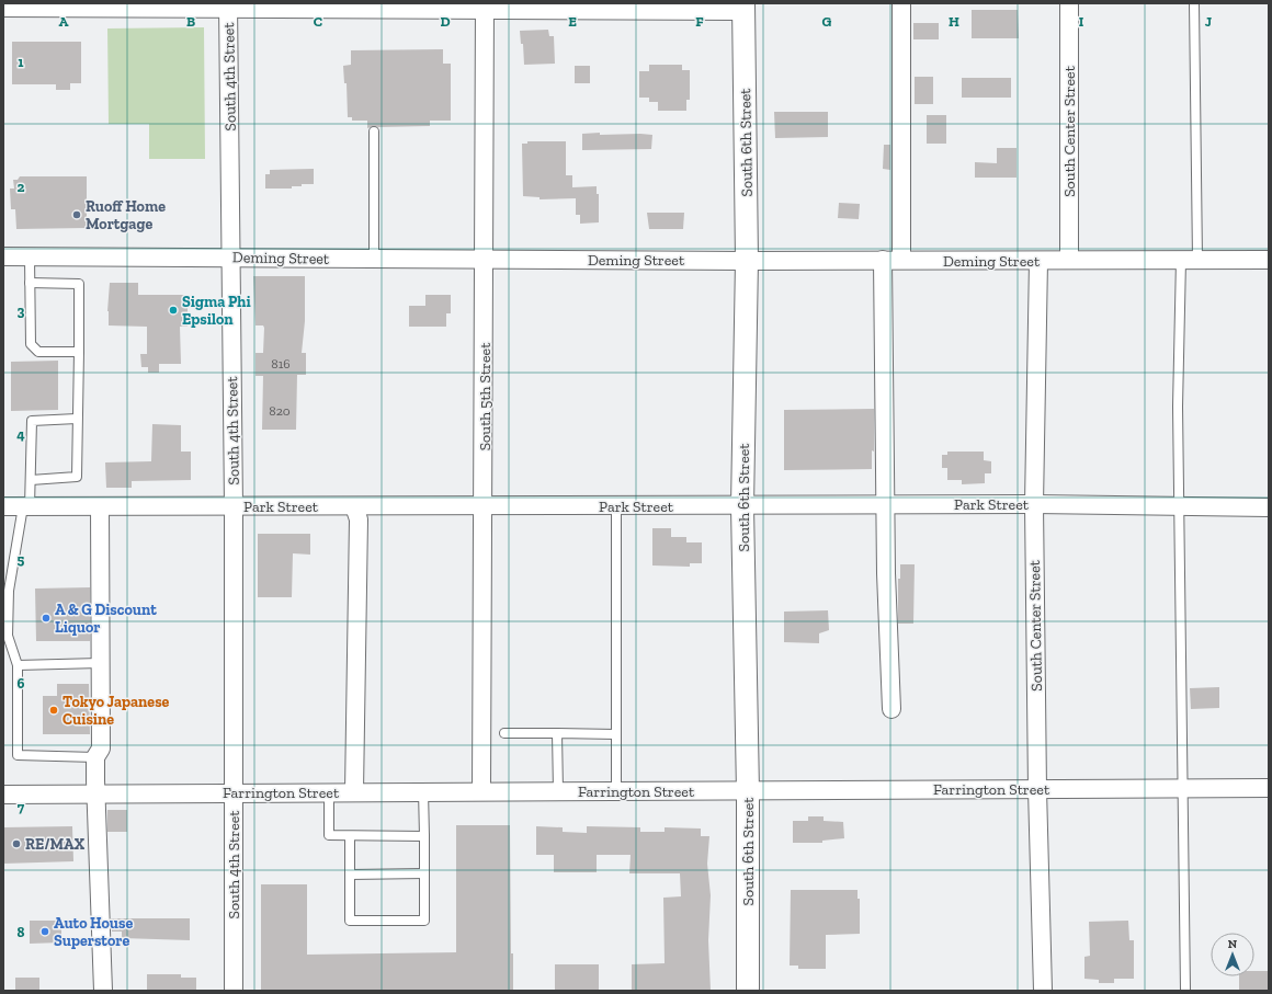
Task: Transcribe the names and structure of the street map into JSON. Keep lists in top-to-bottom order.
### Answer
{
  "streets": {
    "street": [
      "South 4th Street",
      "South Center Street",
      "South 6th Street",
      "Deming Street",
      "South 5th Street",
      "Park Street",
      "Farrington Street"
    ]
  },
  "crossings": [
    ["South 4th Street", "Deming Street"],
    ["South 4th Street", "Park Street"],
    ["South 4th Street", "Farrington Street"],
    ["South Center Street", "Deming Street"],
    ["South Center Street", "Park Street"],
    ["South Center Street", "Farrington Street"],
    ["South 6th Street", "Deming Street"],
    ["South 6th Street", "Park Street"],
    ["South 6th Street", "Farrington Street"],
    ["Deming Street", "South 5th Street"],
    ["South 5th Street", "Park Street"],
    ["South 5th Street", "Farrington Street"]
  ],
  "places": [
    "Ruoff Home Mortgage",
    "Sigma Phi Epsilon",
    "A & G Discount Liquor",
    "Tokyo Japanese Cuisine",
    "RE/MAX",
    "Auto House Superstore"
  ],
  "house_numbers": ["816", "820"],
  "north": "top",
  "grid": {
    "columns": [
      "A",
      "B",
      "C",
      "D",
      "E",
      "F",
      "G",
      "H",
      "I",
      "J"
    ],
    "rows": [
      "1",
      "2",
      "3",
      "4",
      "5",
      "6",
      "7",
      "8"
    ]
  }
}
